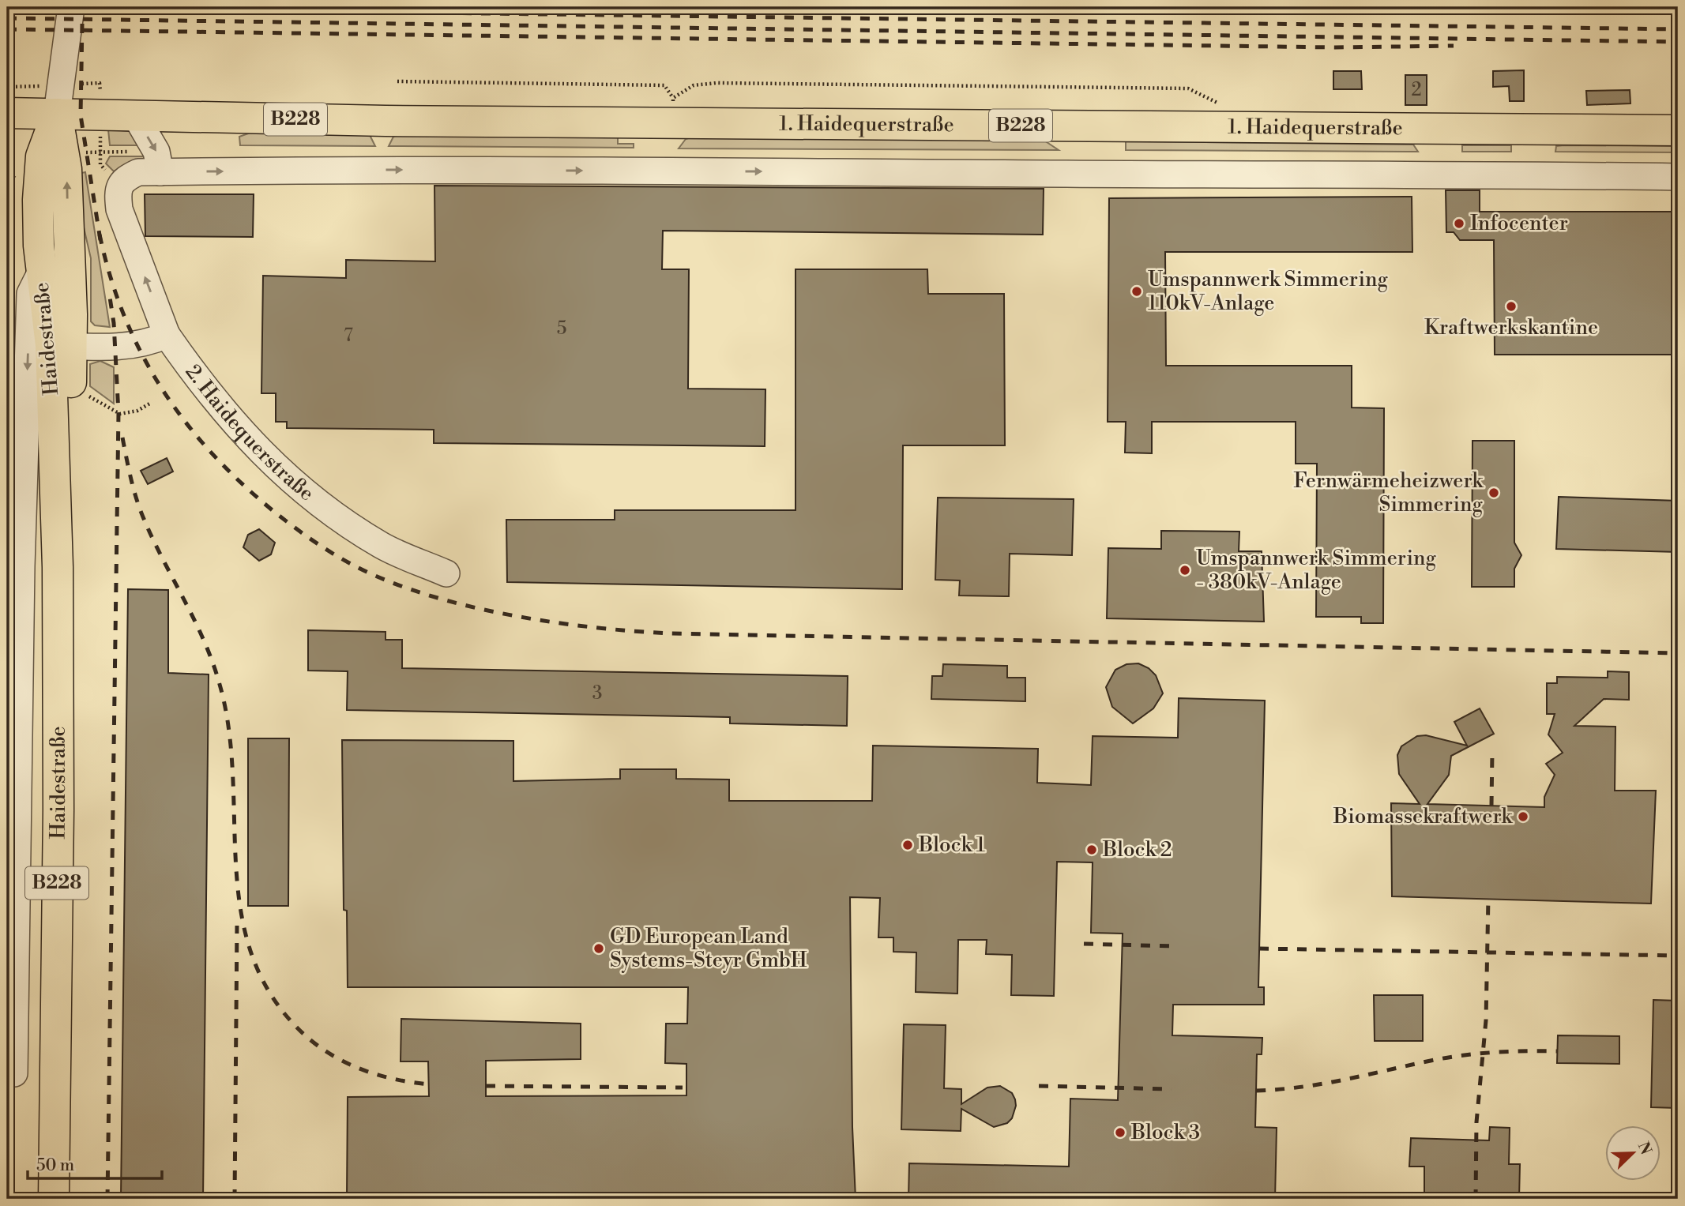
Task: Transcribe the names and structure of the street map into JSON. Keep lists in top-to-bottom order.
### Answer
{
  "streets": {
    "main road": ["B228", "1. Haidequerstraße", "Haidestraße"],
    "street": ["2. Haidequerstraße"]
  },
  "crossings": [
    ["1. Haidequerstraße", "Haidestraße"]
  ],
  "places": [
    "Infocenter",
    "Umspannwerk Simmering 110kV-Anlage",
    "Kraftwerkskantine",
    "Fernwärmeheizwerk Simmering",
    "Umspannwerk Simmering - 380kV-Anlage",
    "Biomassekraftwerk",
    "Block 1",
    "Block 2",
    "GD European Land Systems-Steyr GmbH",
    "Block 3"
  ],
  "house_numbers": [
    "2",
    "5",
    "7",
    "3"
  ],
  "scale_bar": "50 m",
  "north": "top right"
}
